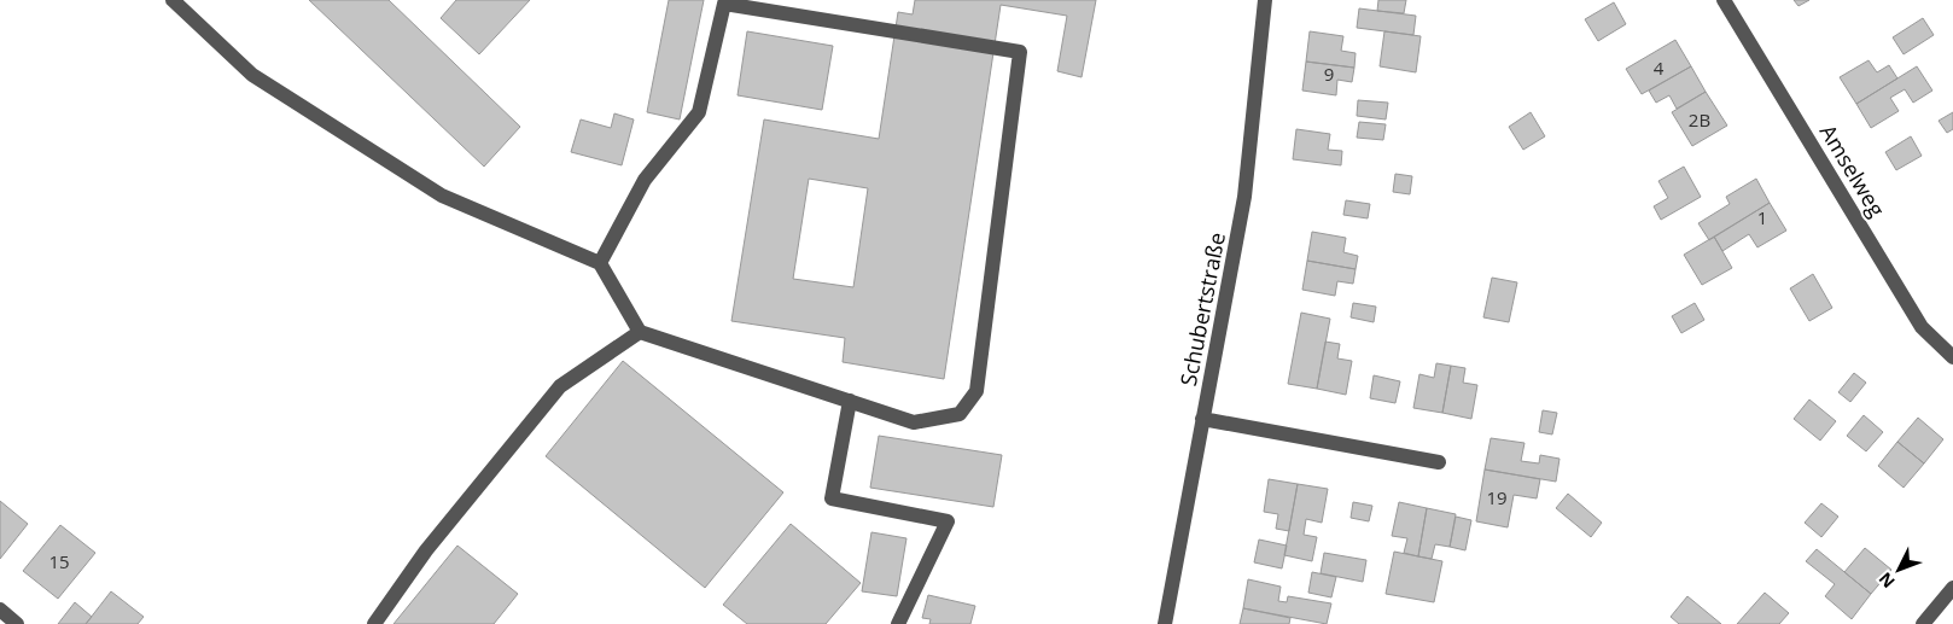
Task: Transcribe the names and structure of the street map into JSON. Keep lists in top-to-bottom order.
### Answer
{
  "streets": {
    "street": ["Amselweg", "Schubertstraße"]
  },
  "house_numbers": [
    "4",
    "9",
    "2B",
    "1",
    "19",
    "15"
  ],
  "north": "bottom left"
}
